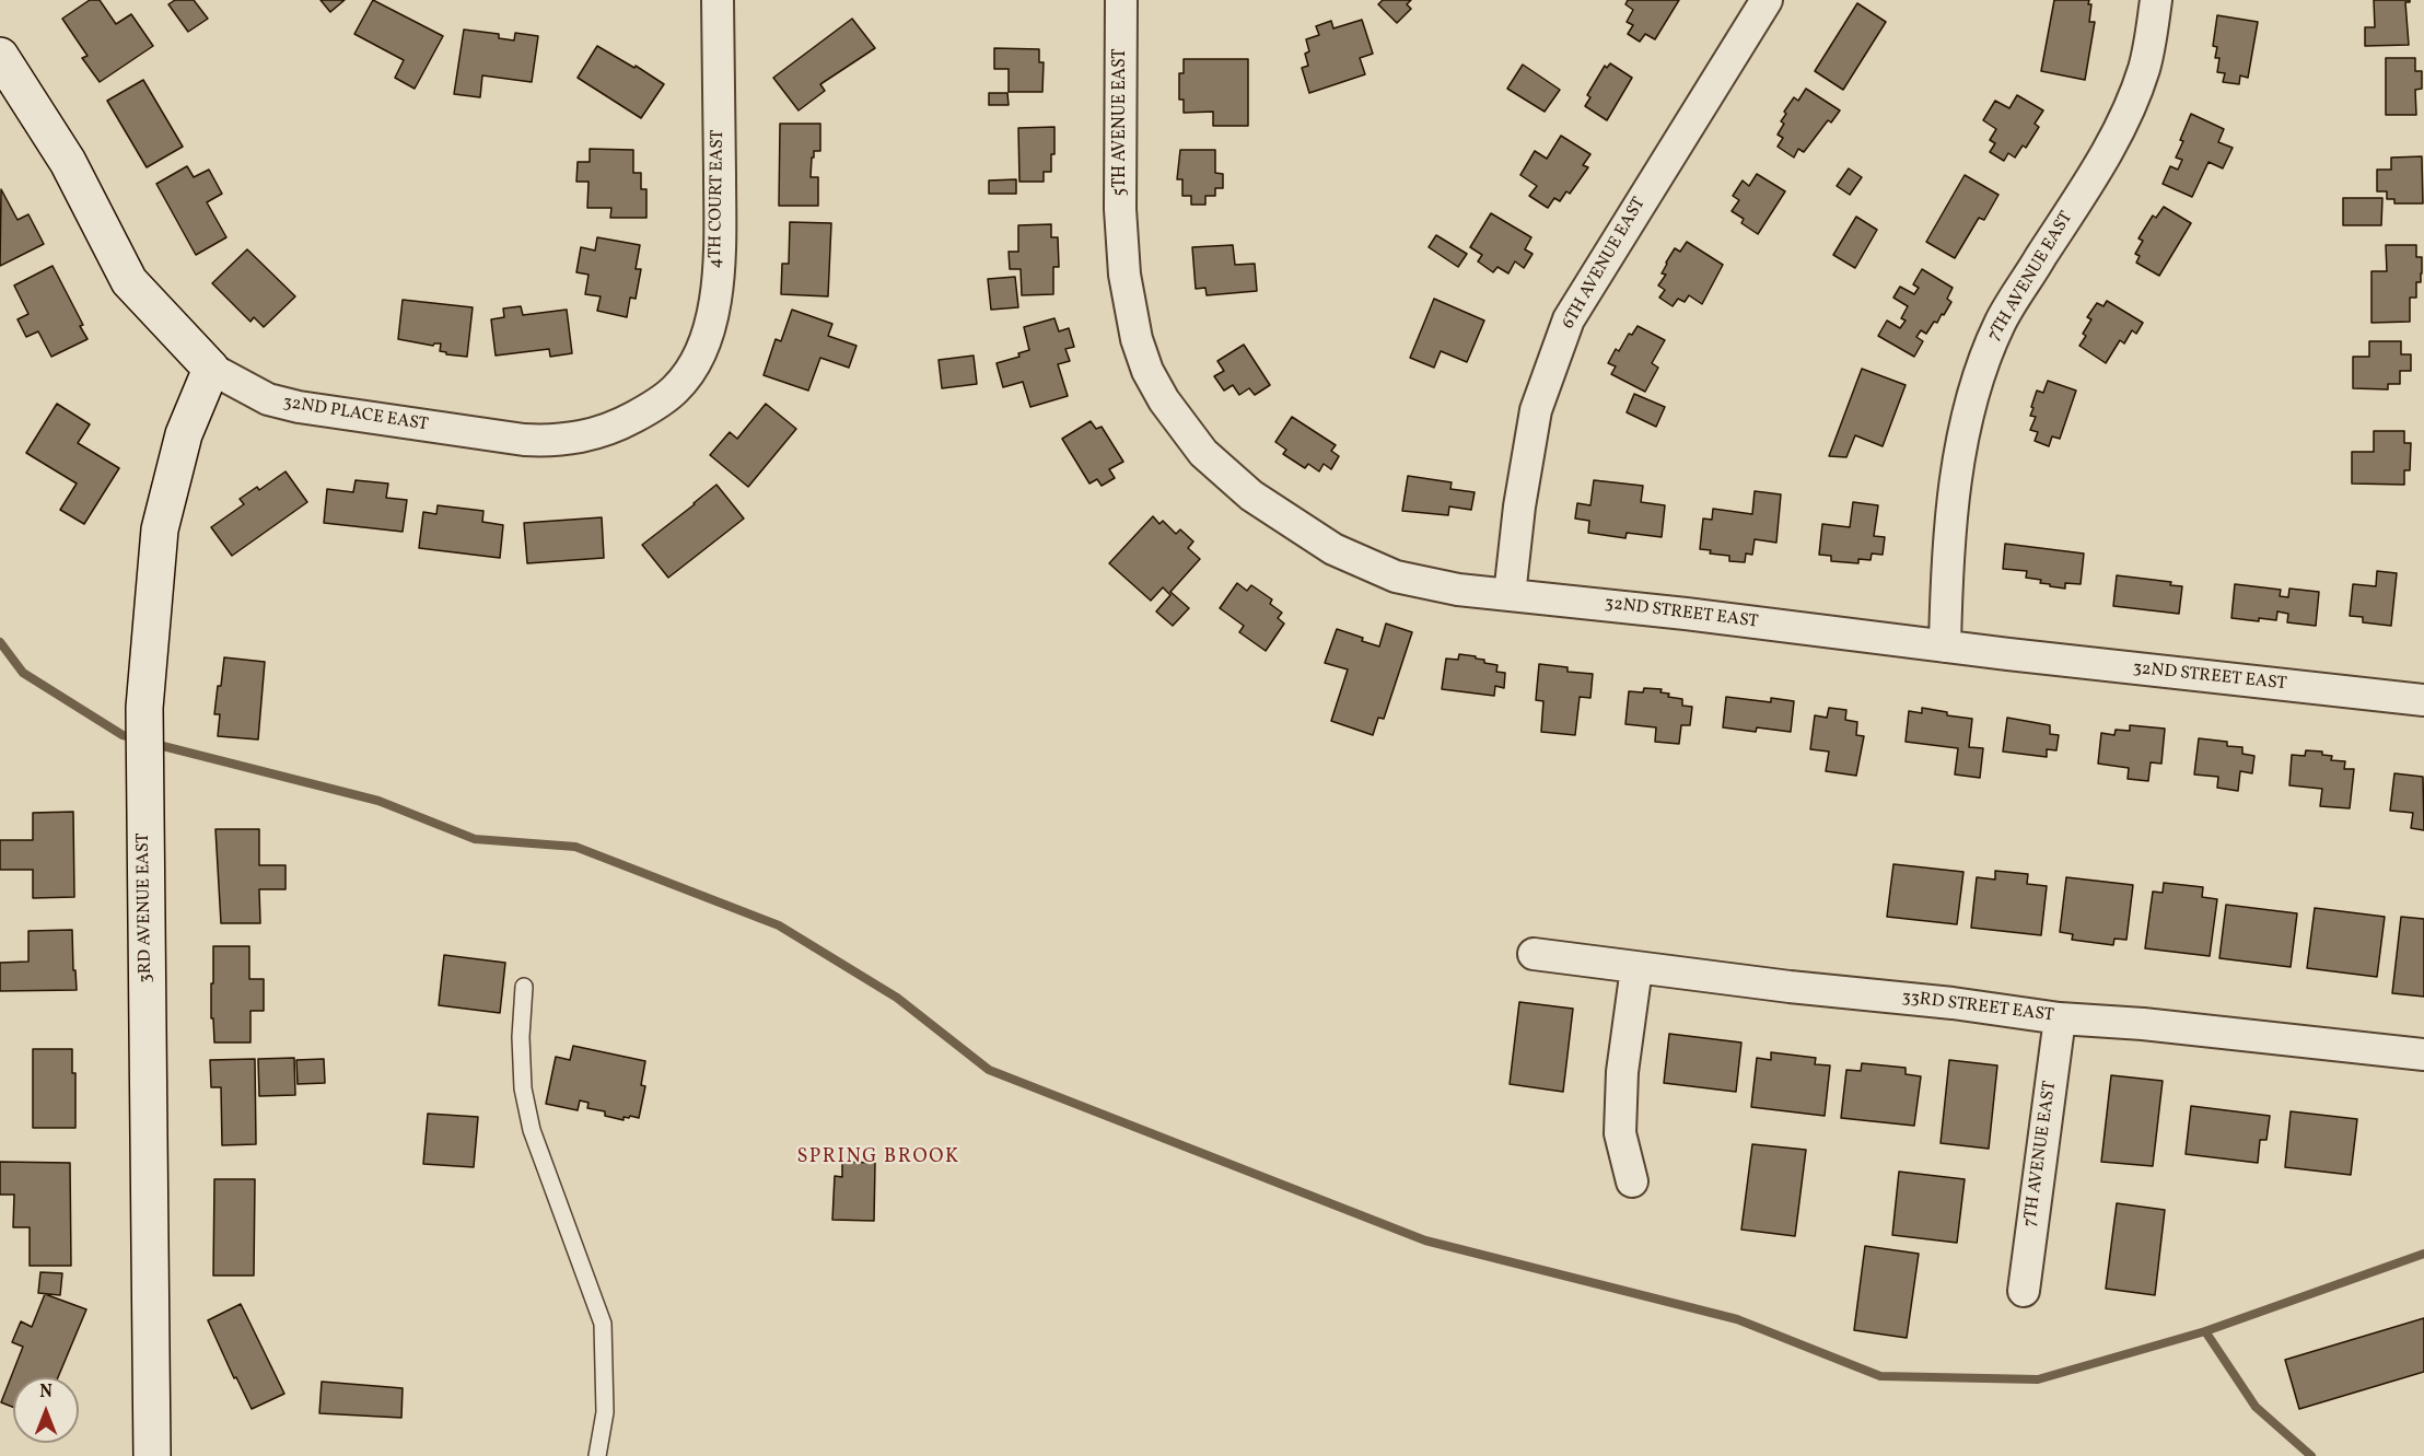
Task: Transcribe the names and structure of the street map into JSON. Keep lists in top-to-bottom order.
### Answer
{
  "streets": {
    "street": [
      "5TH AVENUE EAST",
      "4TH COURT EAST",
      "6TH AVENUE EAST",
      "7TH AVENUE EAST",
      "32ND PLACE EAST",
      "32ND STREET EAST",
      "3RD AVENUE EAST",
      "33RD STREET EAST"
    ]
  },
  "crossings": [
    ["5TH AVENUE EAST", "32ND STREET EAST"],
    ["4TH COURT EAST", "32ND PLACE EAST"],
    ["6TH AVENUE EAST", "32ND STREET EAST"],
    ["7TH AVENUE EAST", "32ND STREET EAST"],
    ["7TH AVENUE EAST", "33RD STREET EAST"],
    ["32ND PLACE EAST", "3RD AVENUE EAST"]
  ],
  "districts": ["SPRING BROOK"],
  "north": "top"
}
